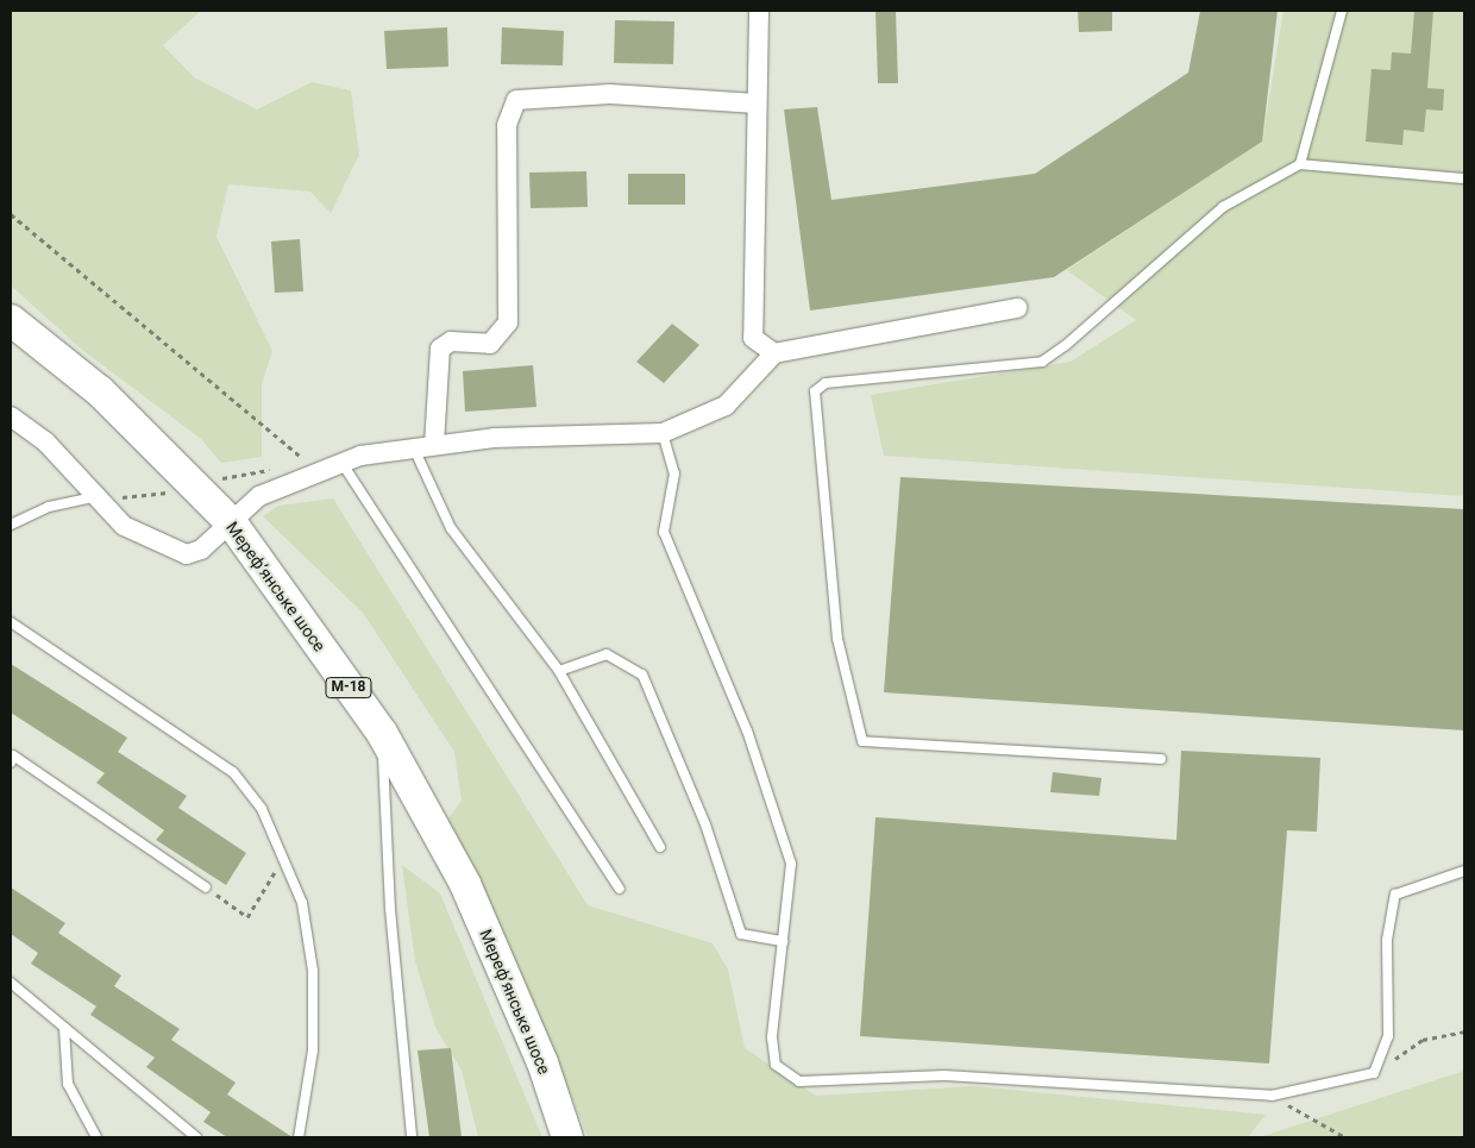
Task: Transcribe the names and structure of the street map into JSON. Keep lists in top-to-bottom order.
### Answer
{
  "streets": {
    "highway": ["Мереф’янське шосе", "М-18"]
  }
}
